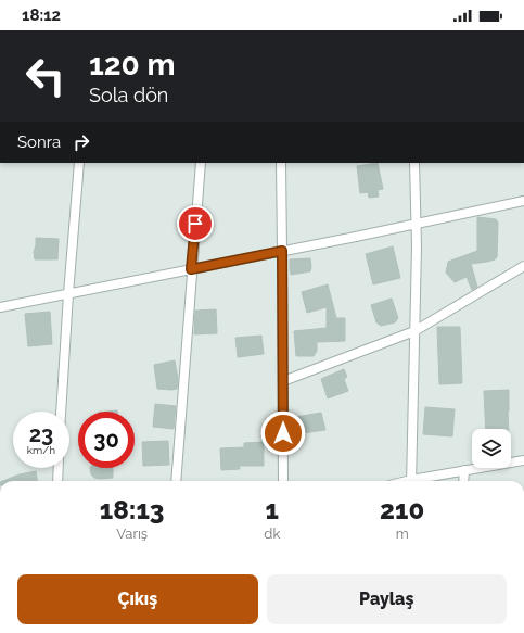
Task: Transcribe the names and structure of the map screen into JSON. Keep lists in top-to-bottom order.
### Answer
{
  "page": {
    "status": "18:12",
    "turn": ["120 m", "Sola dön"],
    "then": "Sonra",
    "speed": "23 km/h",
    "limit": "30",
    "eta": [
      "18:13",
      "Varış",
      "1",
      "dk",
      "210",
      "m"
    ],
    "buttons": ["Çıkış", "Paylaş"]
  }
}
